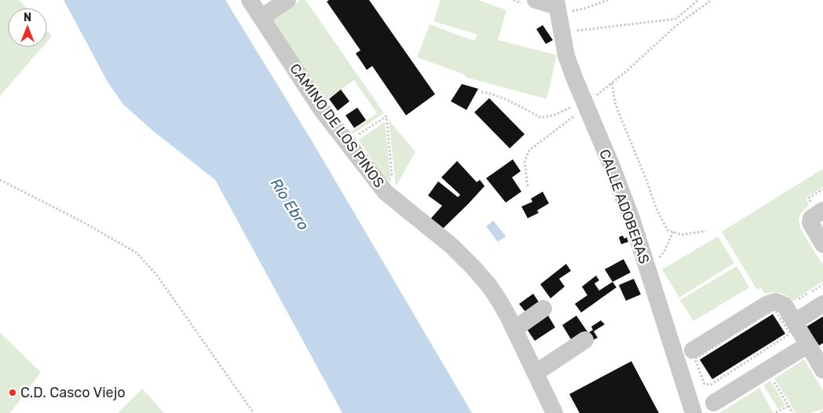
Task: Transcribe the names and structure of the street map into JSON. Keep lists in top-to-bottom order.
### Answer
{
  "streets": {
    "street": ["CAMINO DE LOS PINOS", "CALLE ADOBERAS"]
  },
  "water": ["Río Ebro"],
  "places": ["C.D. Casco Viejo"],
  "north": "top"
}
